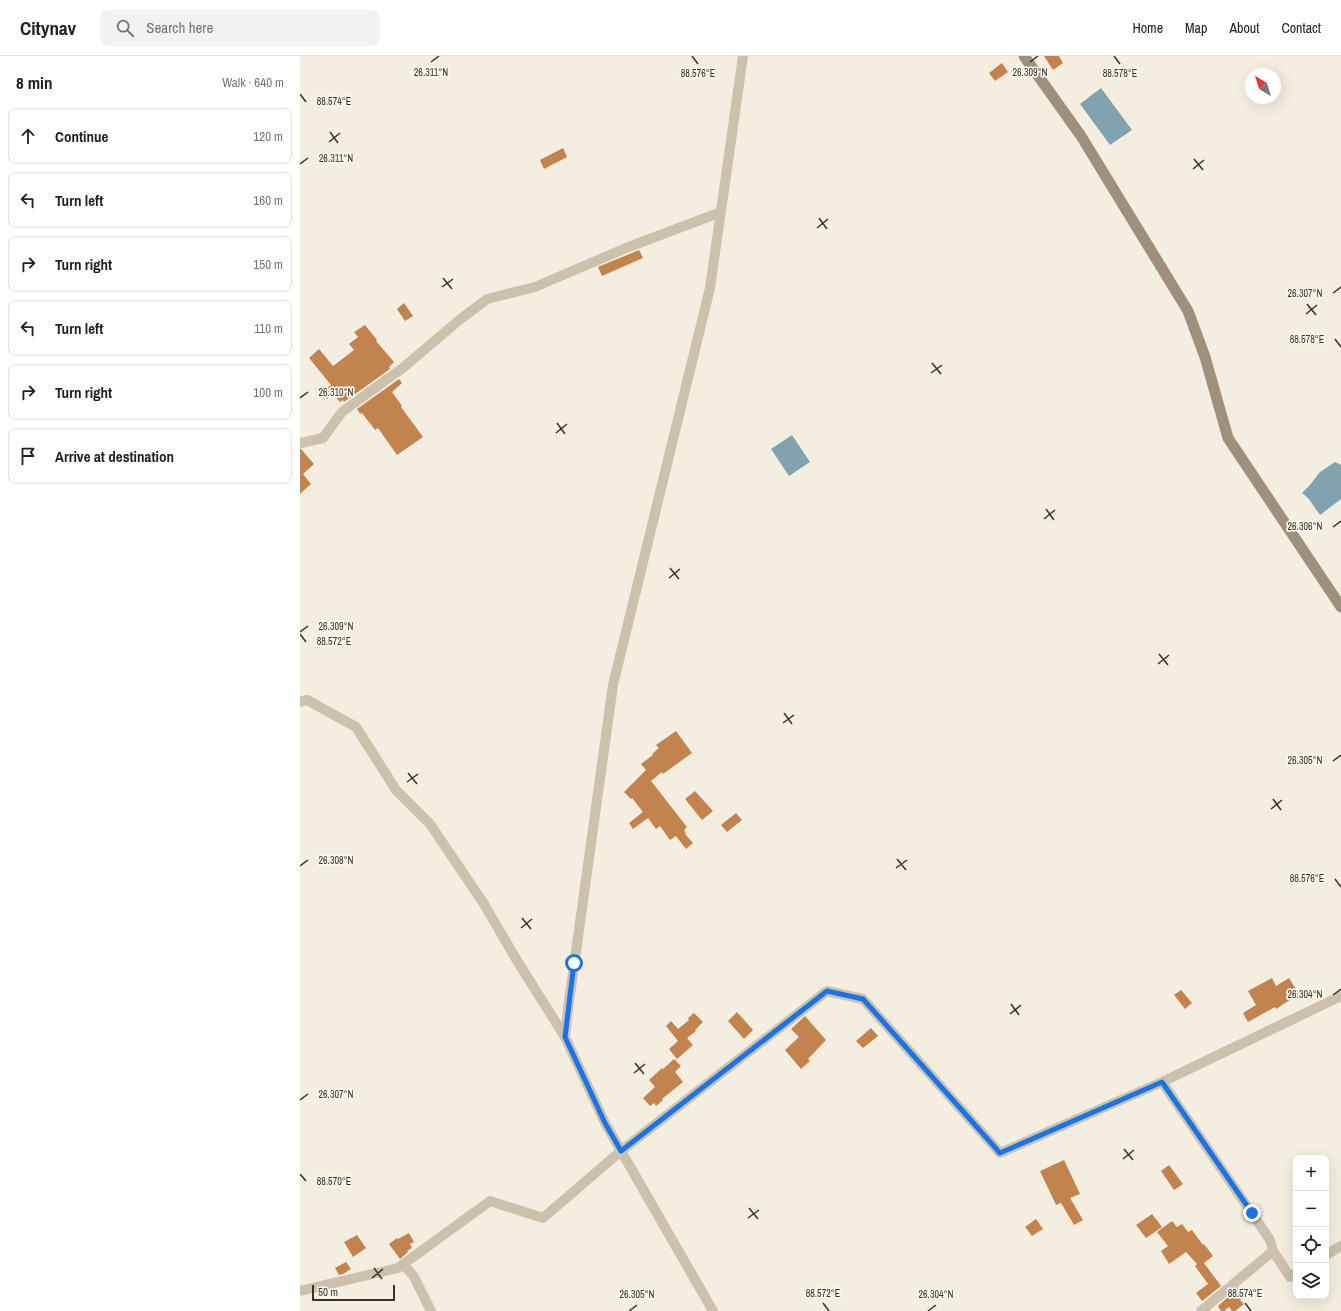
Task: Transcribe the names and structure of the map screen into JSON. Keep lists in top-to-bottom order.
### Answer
{
  "scale_bar": "50 m",
  "north": "top left",
  "page": {
    "header": "Citynav",
    "search": "Search here",
    "nav": [
      "Home",
      "Map",
      "About",
      "Contact"
    ],
    "heading": ["8 min", "Walk · 640 m"],
    "list": [
      ["Continue", "120 m"],
      ["Turn left", "160 m"],
      ["Turn right", "150 m"],
      ["Turn left", "110 m"],
      ["Turn right", "100 m"],
      "Arrive at destination"
    ],
    "map_buttons": ["+", "−"],
    "scale": "50 m"
  },
  "coordinates": [
    "26.311°N",
    "26.309°N",
    "88.576°E",
    "88.578°E",
    "88.574°E",
    "26.307°N",
    "26.310°N",
    "26.306°N",
    "88.572°E",
    "26.305°N",
    "26.308°N",
    "26.304°N",
    "88.570°E"
  ]
}
